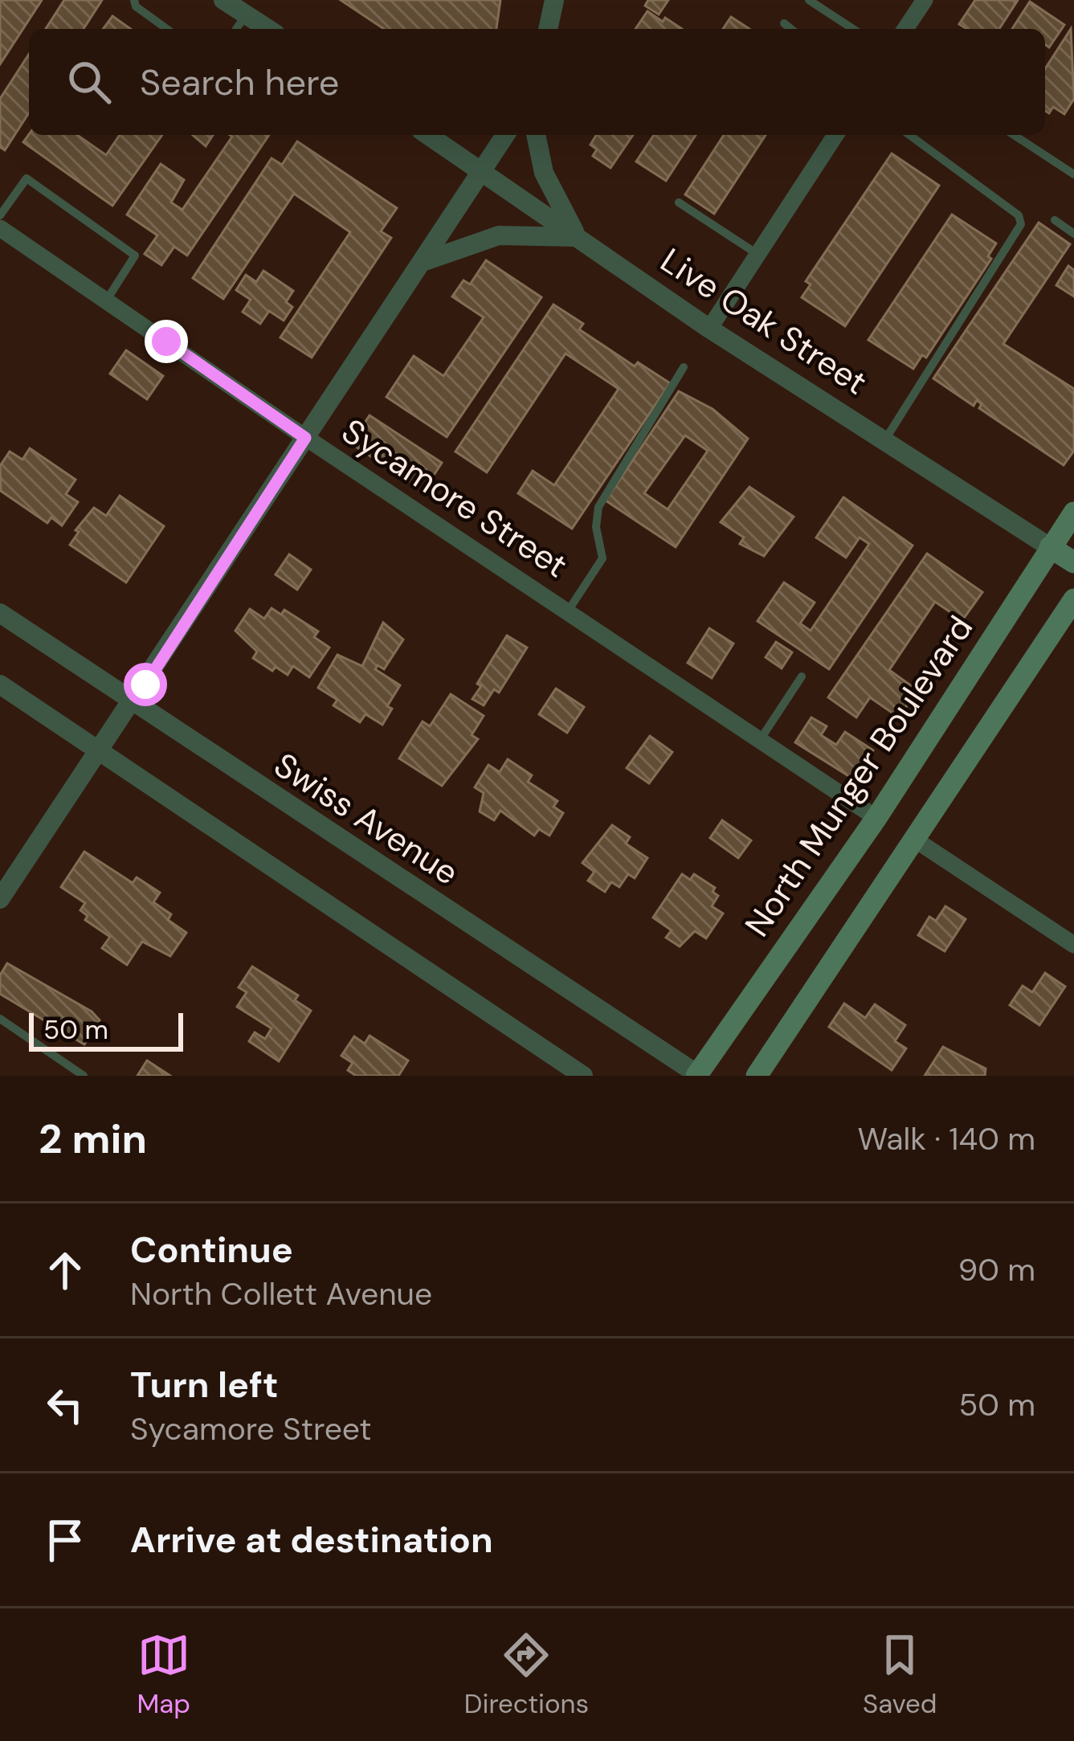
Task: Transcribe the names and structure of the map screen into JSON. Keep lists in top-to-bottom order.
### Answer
{
  "streets": {
    "main road": ["Live Oak Street", "North Munger Boulevard"],
    "street": ["Sycamore Street", "Swiss Avenue"]
  },
  "crossings": [
    ["Live Oak Street", "North Munger Boulevard"],
    ["Sycamore Street", "North Munger Boulevard"],
    ["North Munger Boulevard", "Swiss Avenue"]
  ],
  "scale_bar": "50 m",
  "page": {
    "search": "Search here",
    "scale": "50 m",
    "heading": ["2 min", "Walk · 140 m"],
    "list": [
      ["Continue", "North Collett Avenue", "90 m"],
      ["Turn left", "Sycamore Street", "50 m"],
      "Arrive at destination"
    ],
    "nav": ["Map", "Directions", "Saved"]
  }
}
